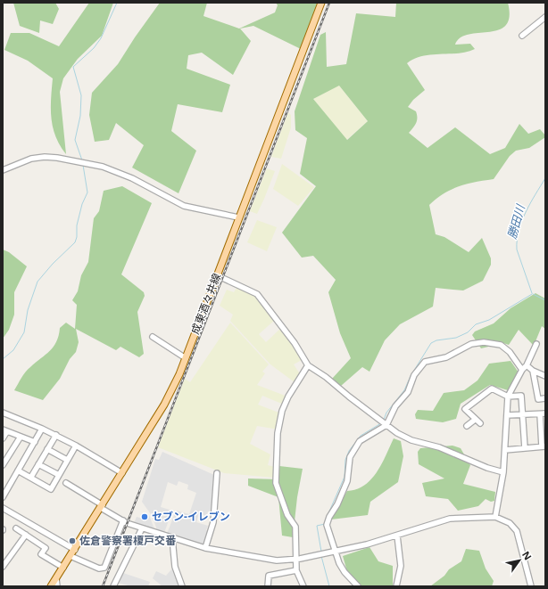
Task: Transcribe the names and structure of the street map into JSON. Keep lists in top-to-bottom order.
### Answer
{
  "streets": {
    "main road": ["成東酒々井線"]
  },
  "water": ["勝田川"],
  "places": ["セブン-イレブン", "佐倉警察署榎戸交番"],
  "north": "top right"
}
